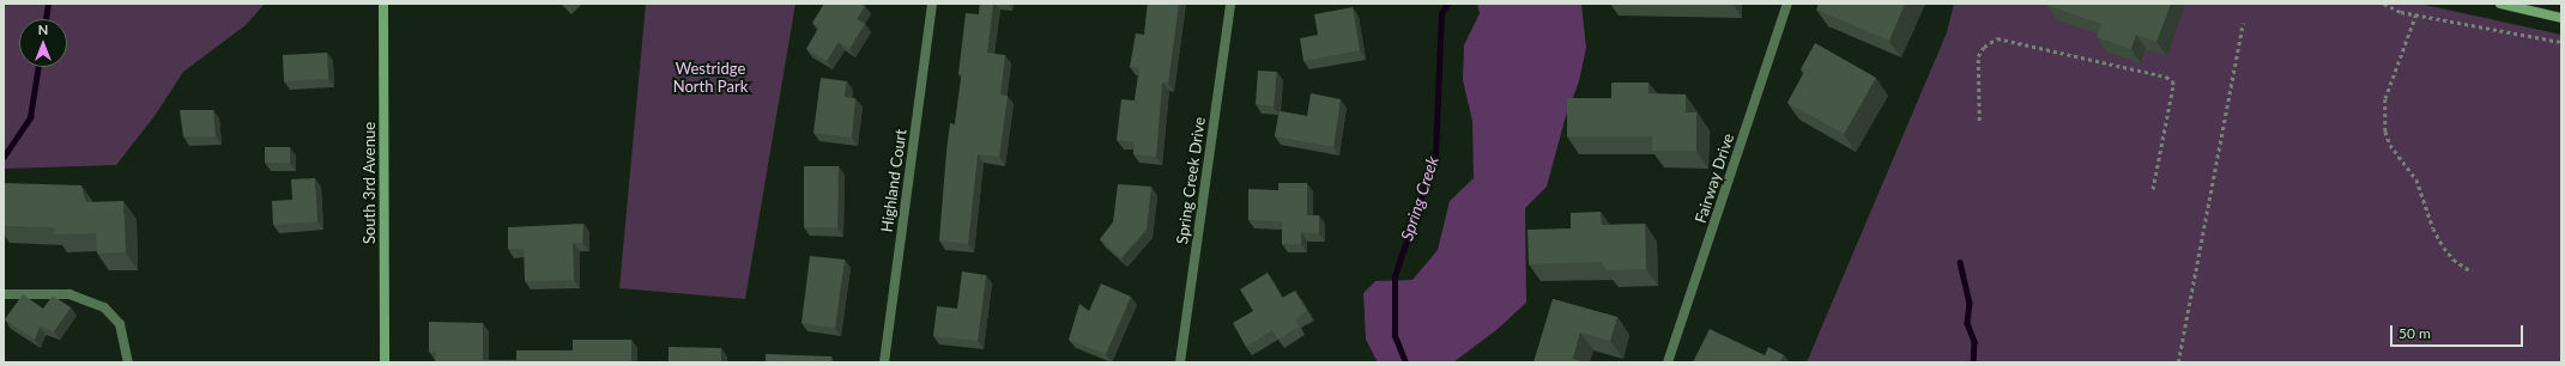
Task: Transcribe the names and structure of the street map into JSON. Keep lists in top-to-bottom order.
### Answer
{
  "streets": {
    "main road": ["South 3rd Avenue"],
    "street": ["Fairway Drive", "Highland Court", "Spring Creek Drive"]
  },
  "water": ["Spring Creek"],
  "parks": ["Westridge North Park"],
  "scale_bar": "50 m",
  "north": "top"
}
